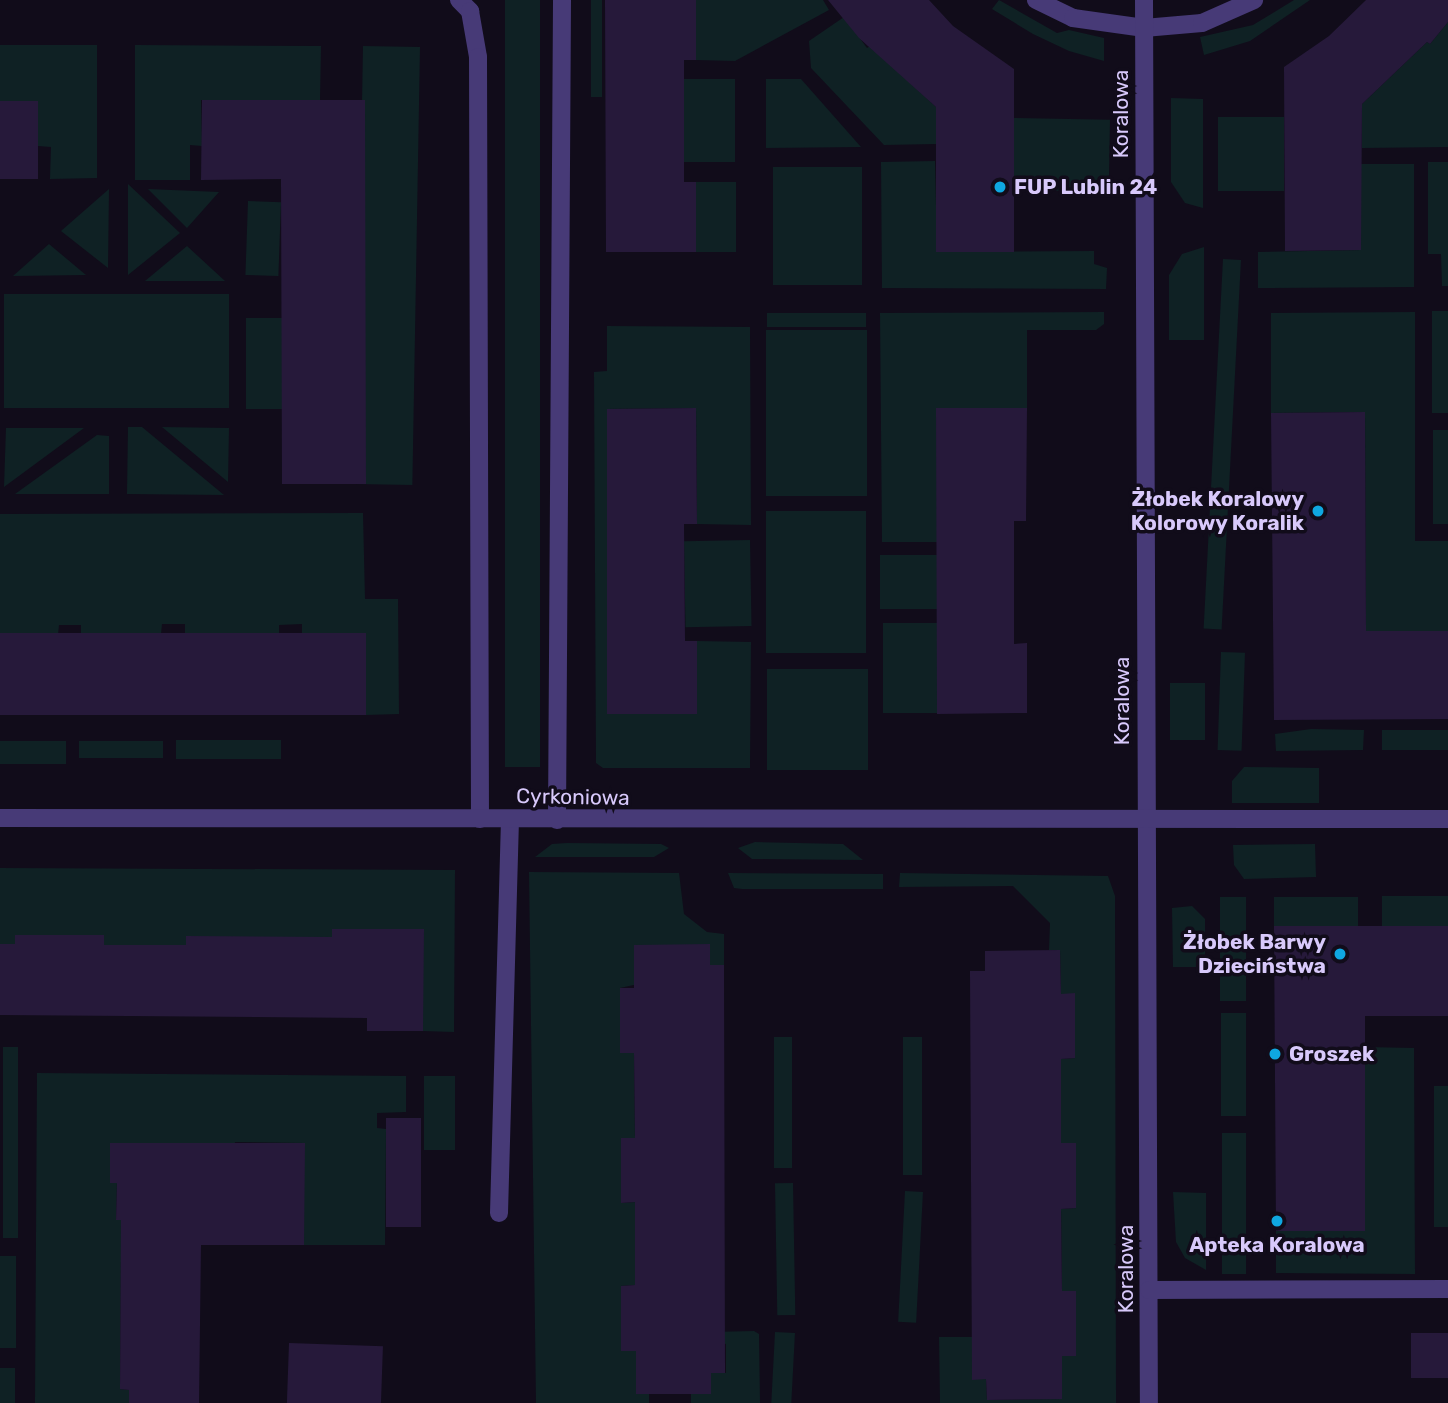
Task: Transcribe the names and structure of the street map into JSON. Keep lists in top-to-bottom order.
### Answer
{
  "streets": {
    "street": ["Koralowa", "Cyrkoniowa"]
  },
  "crossings": [
    ["Koralowa", "Cyrkoniowa"]
  ],
  "places": [
    "FUP Lublin 24",
    "Żłobek Koralowy Kolorowy Koralik",
    "Żłobek Barwy Dzieciństwa",
    "Groszek",
    "Apteka Koralowa"
  ]
}
